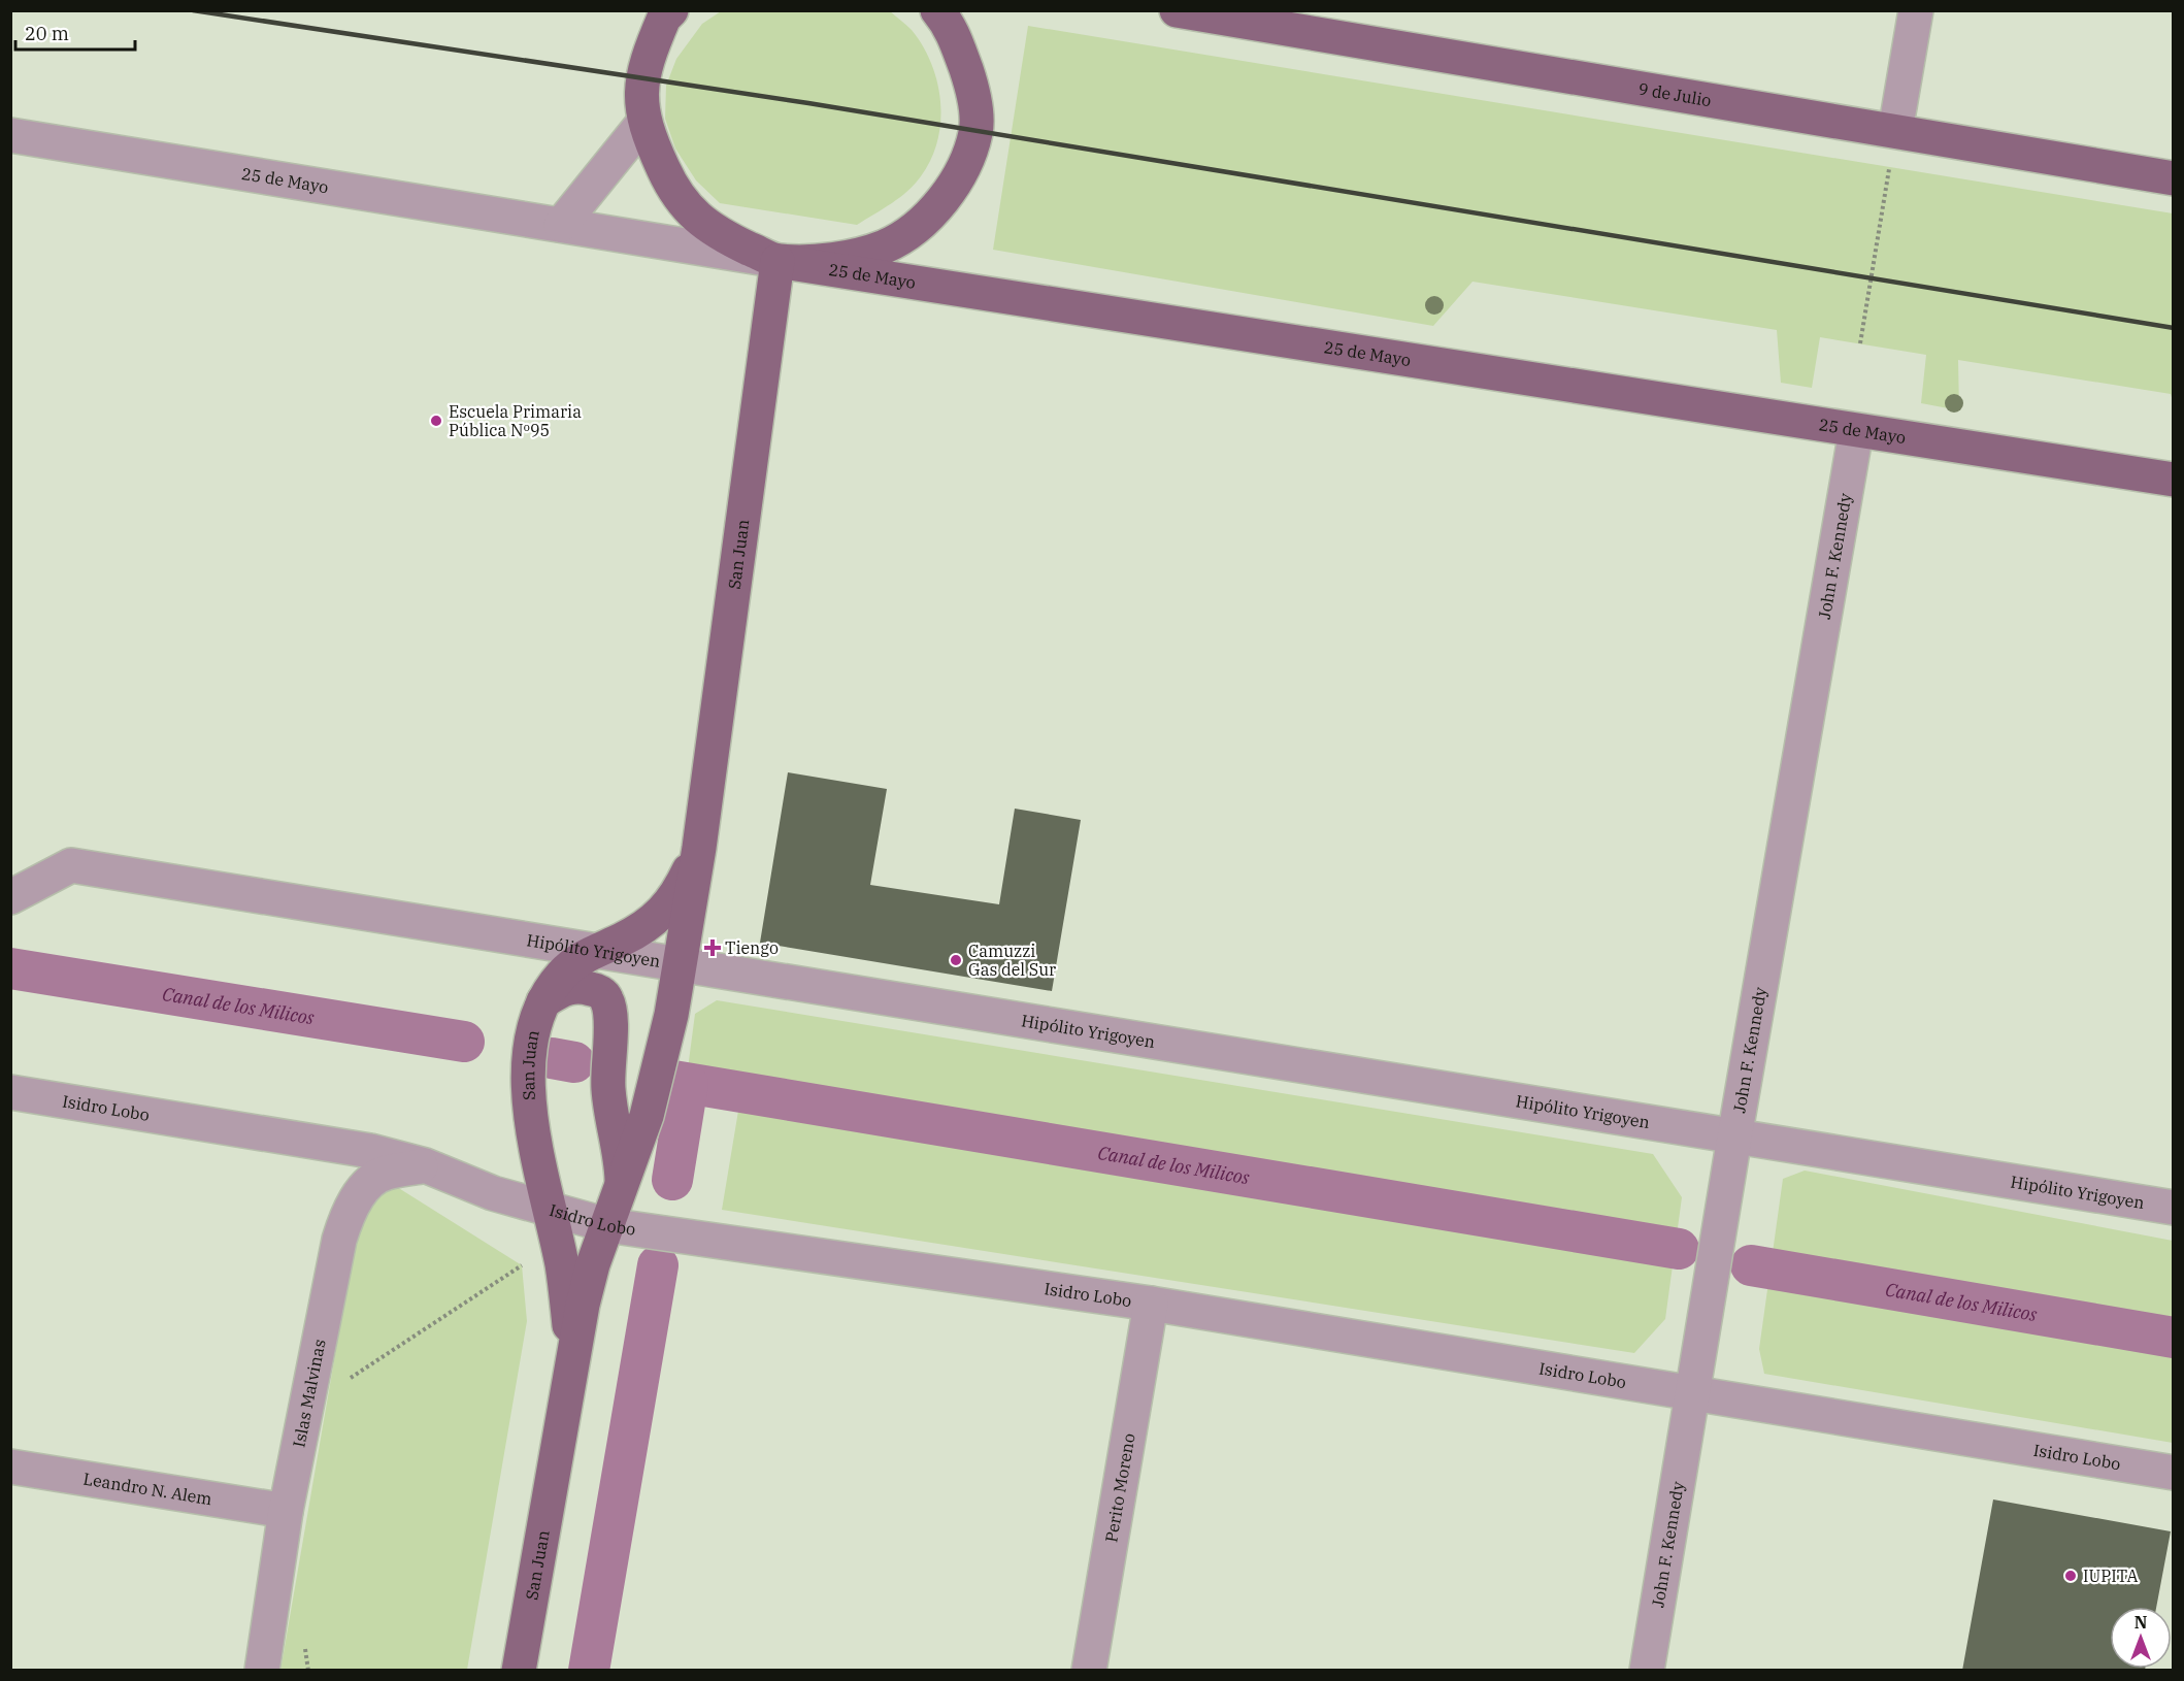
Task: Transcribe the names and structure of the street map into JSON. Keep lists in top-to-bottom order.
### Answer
{
  "streets": {
    "main road": ["9 de Julio", "25 de Mayo", "San Juan"],
    "street": [
      "John F. Kennedy",
      "Hipólito Yrigoyen",
      "Isidro Lobo",
      "Islas Malvinas",
      "Perito Moreno",
      "Leandro N. Alem"
    ]
  },
  "crossings": [
    ["25 de Mayo", "San Juan"],
    ["25 de Mayo", "John F. Kennedy"],
    ["San Juan", "Hipólito Yrigoyen"],
    ["San Juan", "Isidro Lobo"],
    ["John F. Kennedy", "Hipólito Yrigoyen"],
    ["John F. Kennedy", "Isidro Lobo"],
    ["Isidro Lobo", "Islas Malvinas"],
    ["Isidro Lobo", "Perito Moreno"],
    ["Islas Malvinas", "Leandro N. Alem"]
  ],
  "water": ["Canal de los Milicos"],
  "places": {
    "other": ["Escuela Primaria Pública Nº95", "Camuzzi Gas del Sur", "IUPITA"],
    "health": ["Tiengo"]
  },
  "scale_bar": "20 m",
  "north": "top"
}
